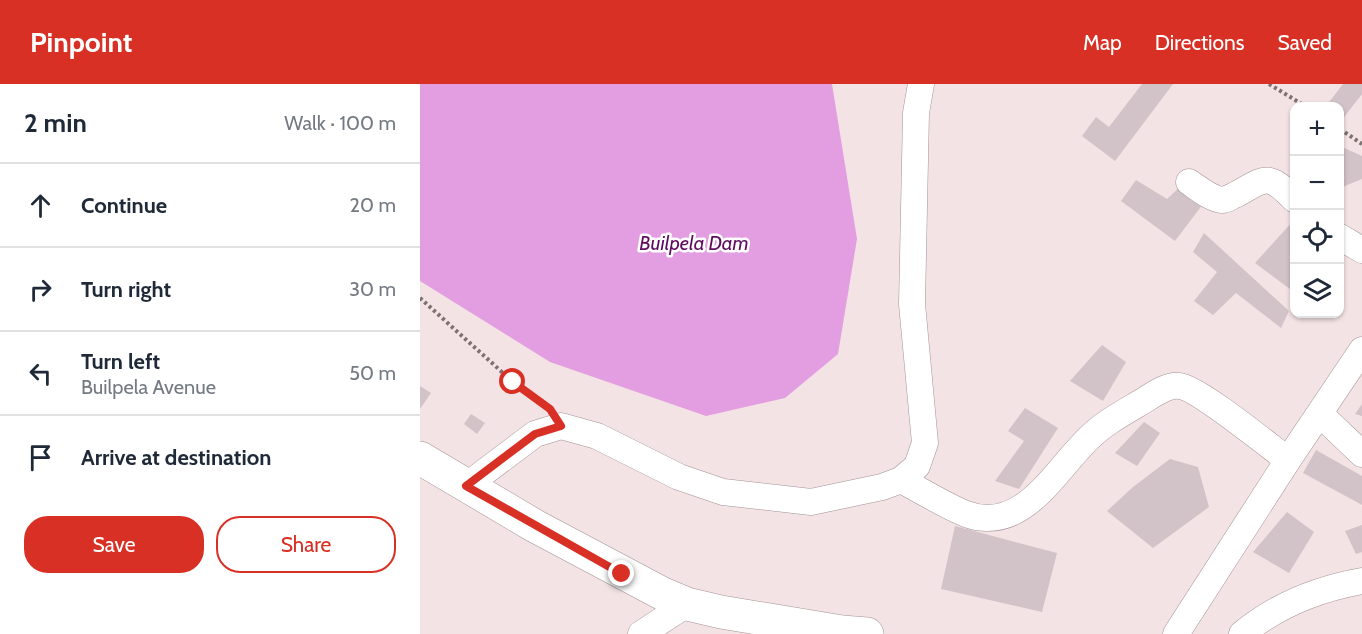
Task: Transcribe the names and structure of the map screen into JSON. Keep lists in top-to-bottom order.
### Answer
{
  "water": ["Builpela Dam"],
  "page": {
    "header": "Pinpoint",
    "nav": ["Map", "Directions", "Saved"],
    "heading": ["2 min", "Walk · 100 m"],
    "map_buttons": ["+", "−"],
    "list": [
      ["Continue", "20 m"],
      ["Turn right", "30 m"],
      ["Turn left", "Builpela Avenue", "50 m"],
      "Arrive at destination"
    ],
    "buttons": ["Save", "Share"]
  }
}
